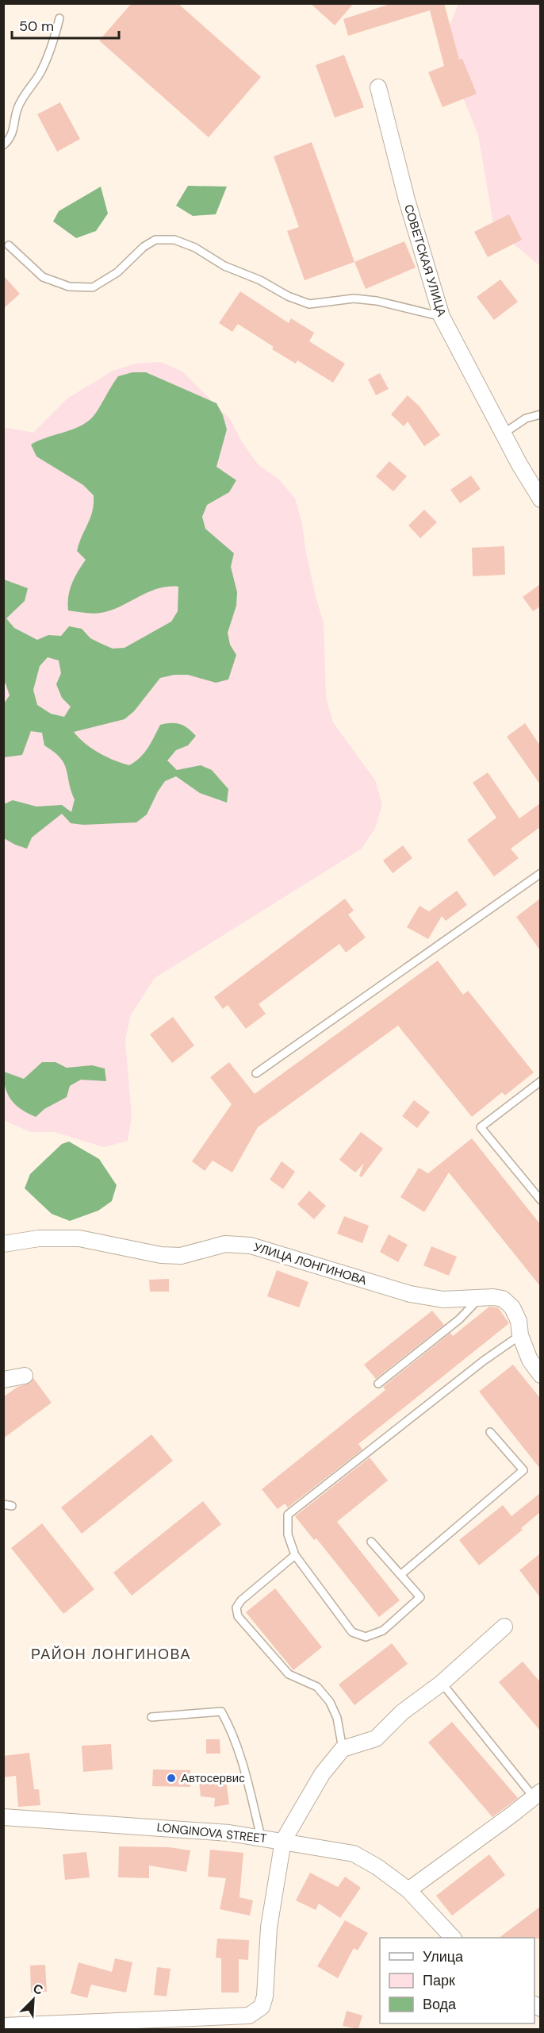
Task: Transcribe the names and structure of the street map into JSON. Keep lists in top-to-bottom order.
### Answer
{
  "streets": {
    "street": ["СОВЕТСКАЯ УЛИЦА", "УЛИЦА ЛОНГИНОВА", "LONGINOVA STREET"]
  },
  "districts": ["РАЙОН ЛОНГИНОВА"],
  "places": ["Автосервис"],
  "legend": ["Улица", "Парк", "Вода"],
  "scale_bar": "50 m",
  "north": "top right"
}
